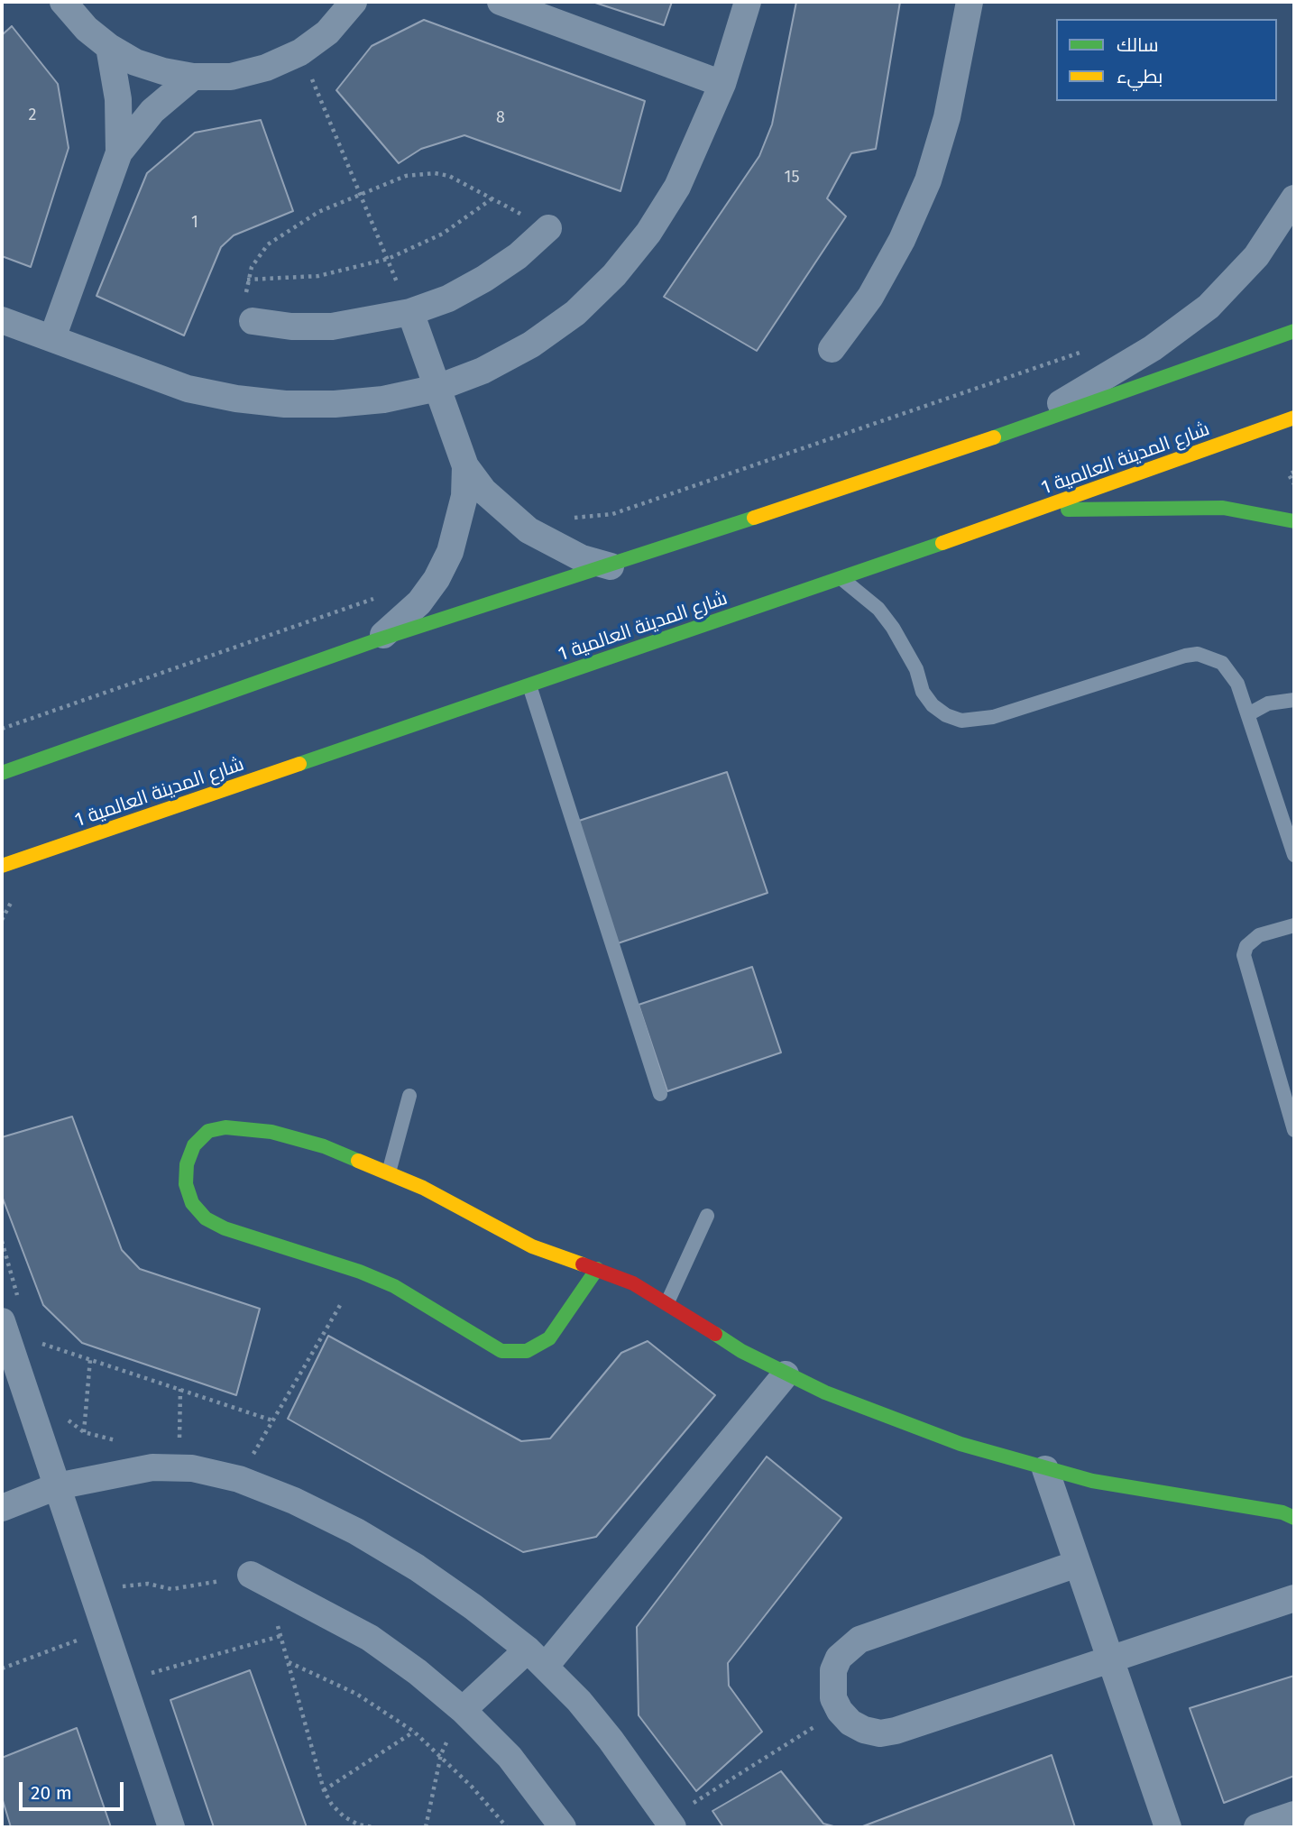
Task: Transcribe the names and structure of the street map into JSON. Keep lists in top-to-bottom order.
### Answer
{
  "streets": {
    "street": ["شارع المدينة العالمية 1"]
  },
  "house_numbers": [
    "2",
    "8",
    "15",
    "1"
  ],
  "legend": ["سالك", "بطيء"],
  "scale_bar": "20 m"
}
